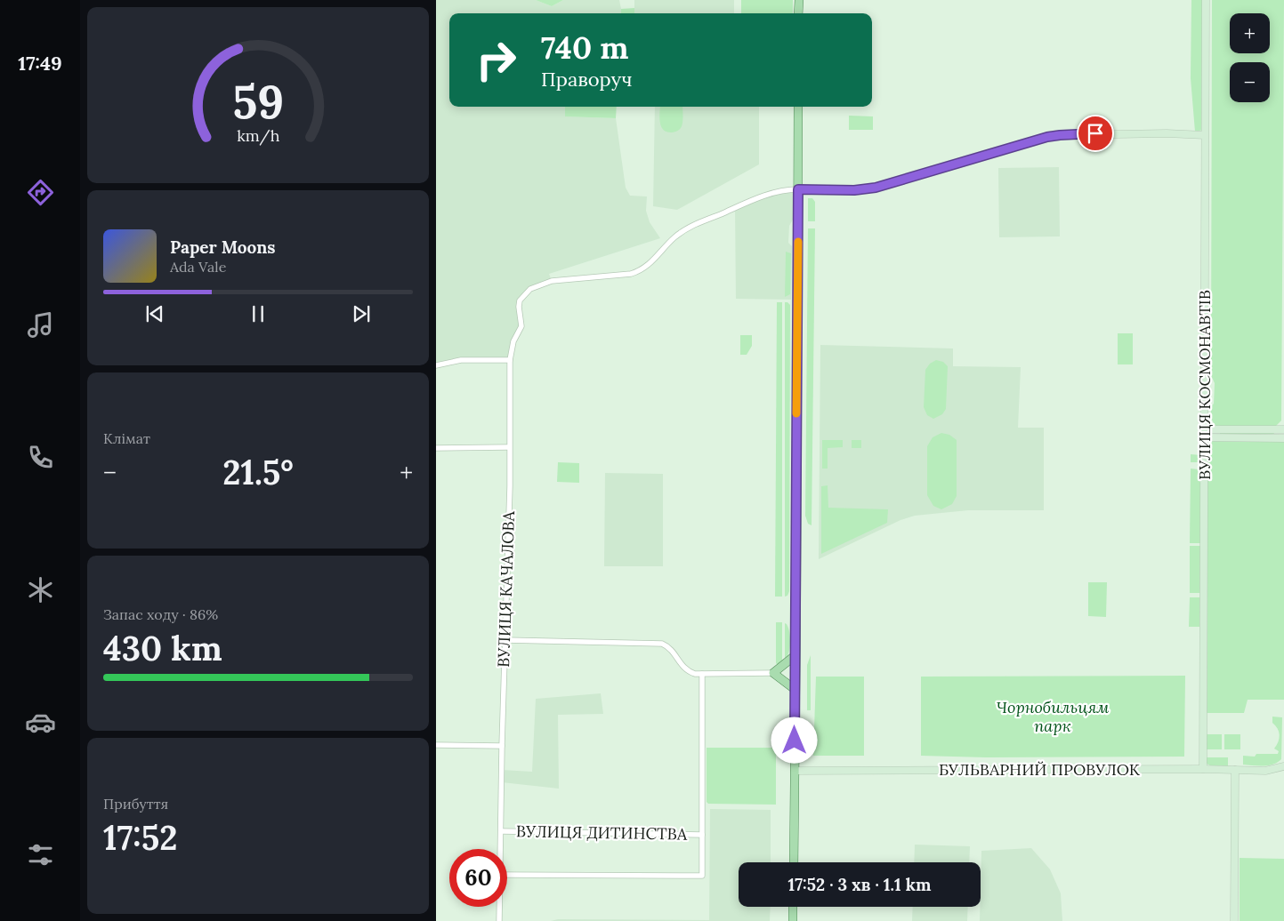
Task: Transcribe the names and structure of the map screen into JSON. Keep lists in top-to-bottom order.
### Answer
{
  "streets": {
    "street": [
      "ВУЛИЦЯ КОСМОНАВТІВ",
      "ВУЛИЦЯ КАЧАЛОВА",
      "БУЛЬВАРНИЙ ПРОВУЛОК",
      "ВУЛИЦЯ ДИТИНСТВА"
    ]
  },
  "crossings": [
    ["ВУЛИЦЯ КОСМОНАВТІВ", "БУЛЬВАРНИЙ ПРОВУЛОК"],
    ["ВУЛИЦЯ КАЧАЛОВА", "ВУЛИЦЯ ДИТИНСТВА"]
  ],
  "parks": ["Чорнобильцям парк"],
  "page": {
    "tabs": "17:49",
    "map_buttons": ["+", "−"],
    "turn": ["740 m", "Праворуч"],
    "song": ["Paper Moons", "Ada Vale"],
    "tile": [
      "Клімат",
      ["Запас ходу · 86%", "430 km"],
      ["Прибуття", "17:52"]
    ],
    "heat": ["−", "21.5°", "+"],
    "limit": "60",
    "trip": "17:52 · 3 хв · 1.1 km",
    "gauge": ["59", "km/h"]
  }
}
